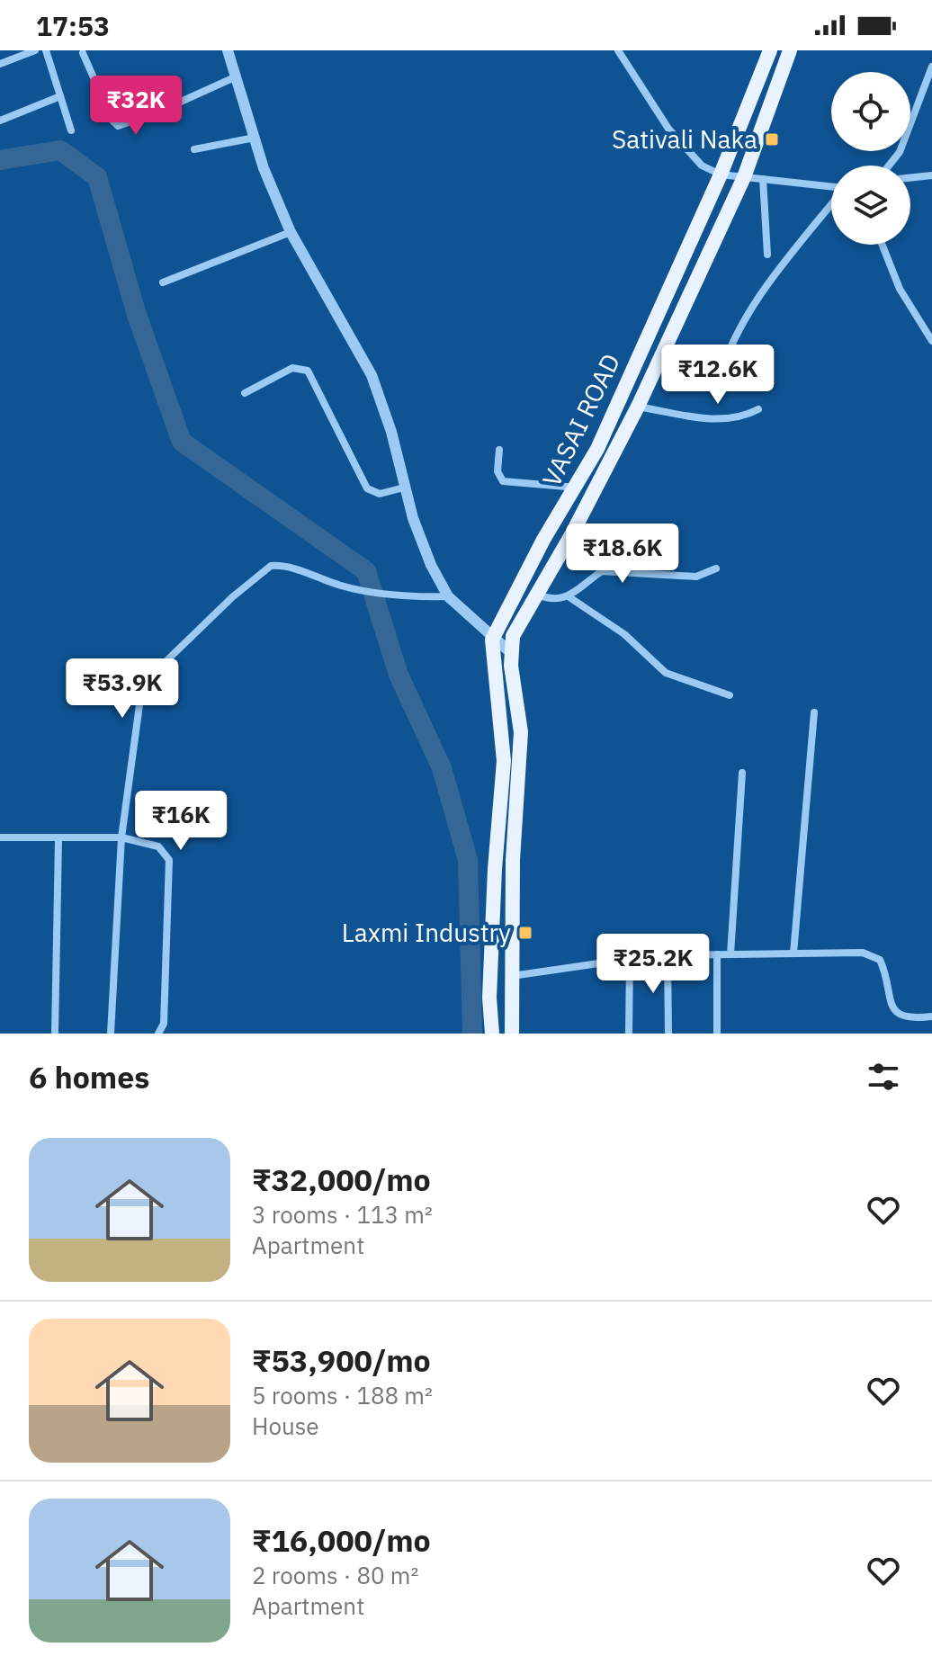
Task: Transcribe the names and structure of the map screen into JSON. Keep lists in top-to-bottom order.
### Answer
{
  "streets": {
    "main road": ["VASAI ROAD"]
  },
  "places": {
    "transit": ["Sativali Naka", "Laxmi Industry"]
  },
  "page": {
    "status": "17:53",
    "price": [
      "₹32K",
      "₹12.6K",
      "₹18.6K",
      "₹53.9K",
      "₹16K",
      "₹25.2K"
    ],
    "heading": "6 homes",
    "list": [
      {
        "name": "₹32,000/mo",
        "note": "3 rooms · 113 m² · Apartment"
      },
      {
        "name": "₹53,900/mo",
        "note": "5 rooms · 188 m² · House"
      },
      {
        "name": "₹16,000/mo",
        "note": "2 rooms · 80 m² · Apartment"
      }
    ]
  }
}
